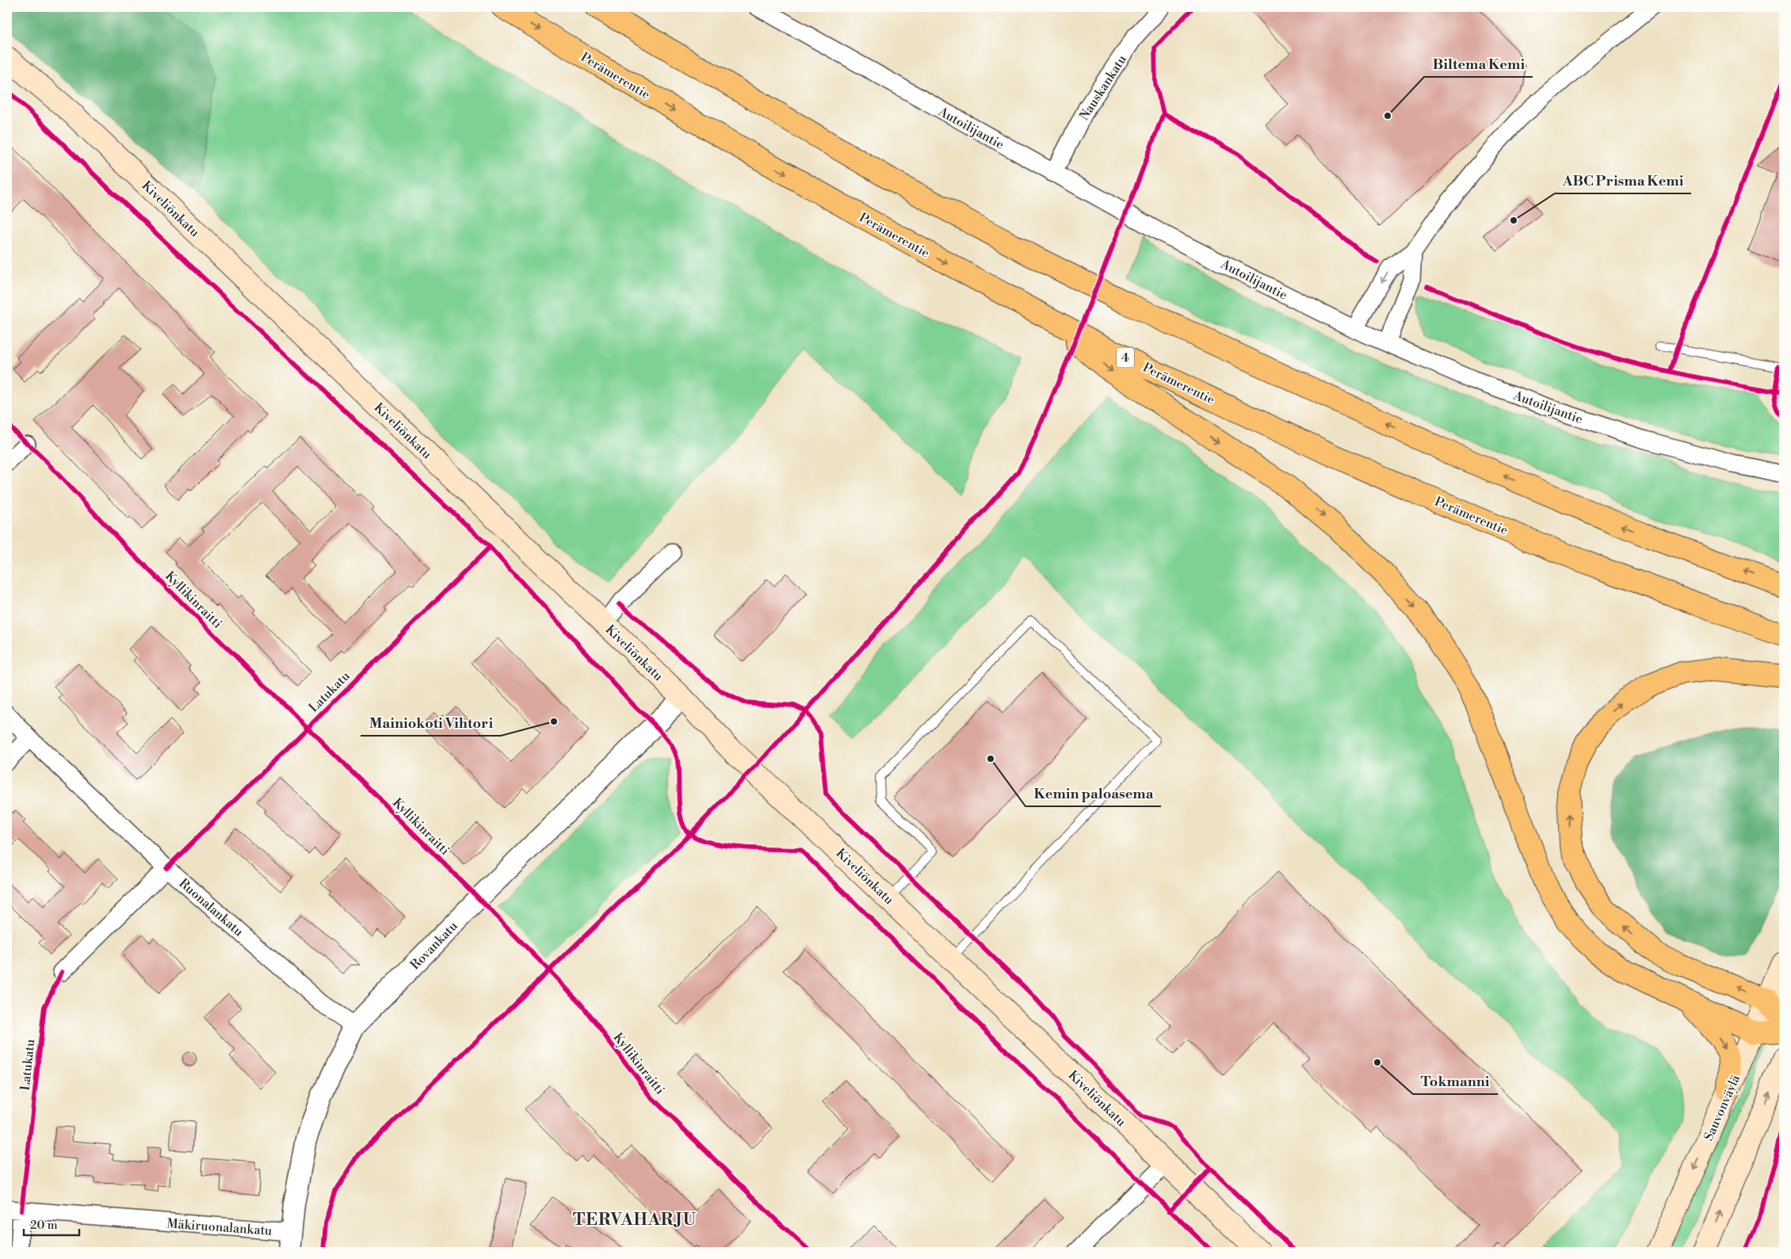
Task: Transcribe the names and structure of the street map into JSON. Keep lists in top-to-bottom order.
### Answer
{
  "streets": {
    "highway": ["Perämerentie", "4"],
    "main road": ["Kiveliönkatu", "Sauvonväylä"],
    "street": [
      "Nauskankatu",
      "Autoilijantie",
      "Ruonalankatu",
      "Rovankatu",
      "Mäkiruonalankatu"
    ],
    "cycle path": ["Kyllikinraitti", "Latukatu"]
  },
  "crossings": [
    ["Nauskankatu", "Autoilijantie"],
    ["Kiveliönkatu", "Rovankatu"],
    ["Ruonalankatu", "Rovankatu"],
    ["Rovankatu", "Mäkiruonalankatu"]
  ],
  "districts": ["TERVAHARJU"],
  "places": [
    "Biltema Kemi",
    "ABC Prisma Kemi",
    "Mainiokoti Vihtori",
    "Kemin paloasema",
    "Tokmanni"
  ],
  "scale_bar": "20 m"
}
